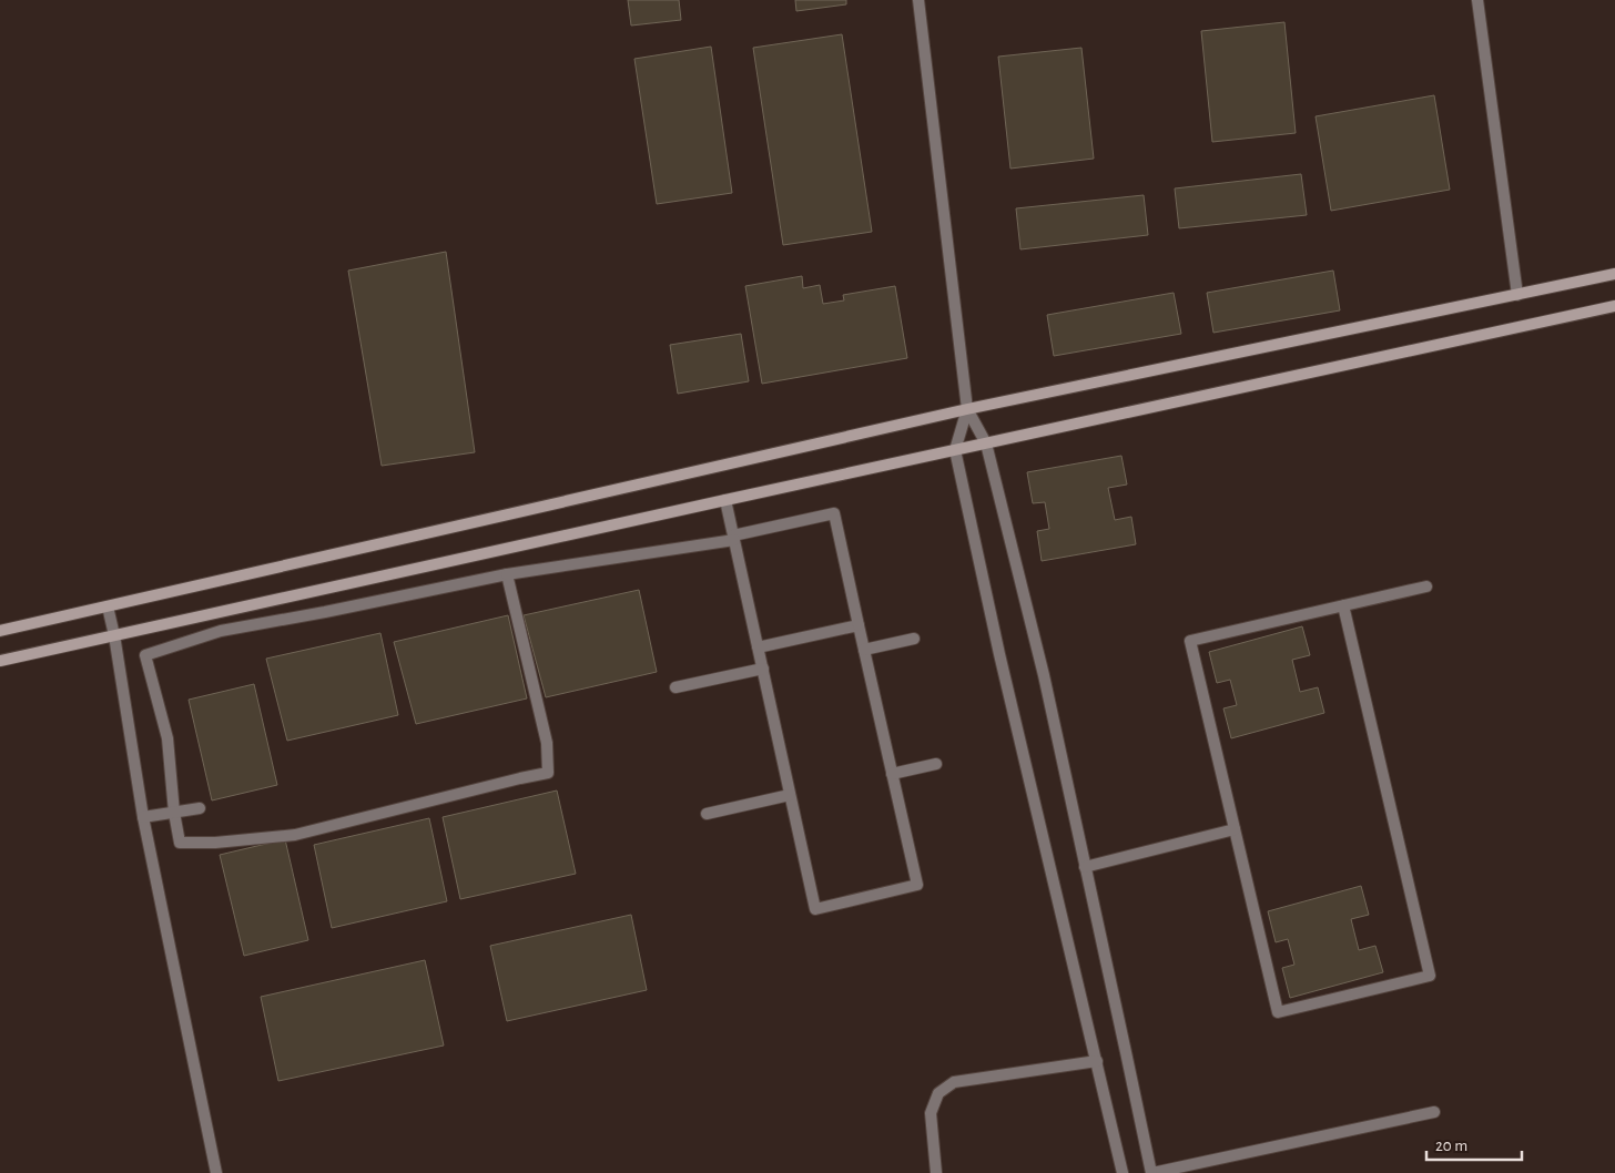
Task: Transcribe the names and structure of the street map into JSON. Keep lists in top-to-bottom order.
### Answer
{
  "scale_bar": "20 m"
}
